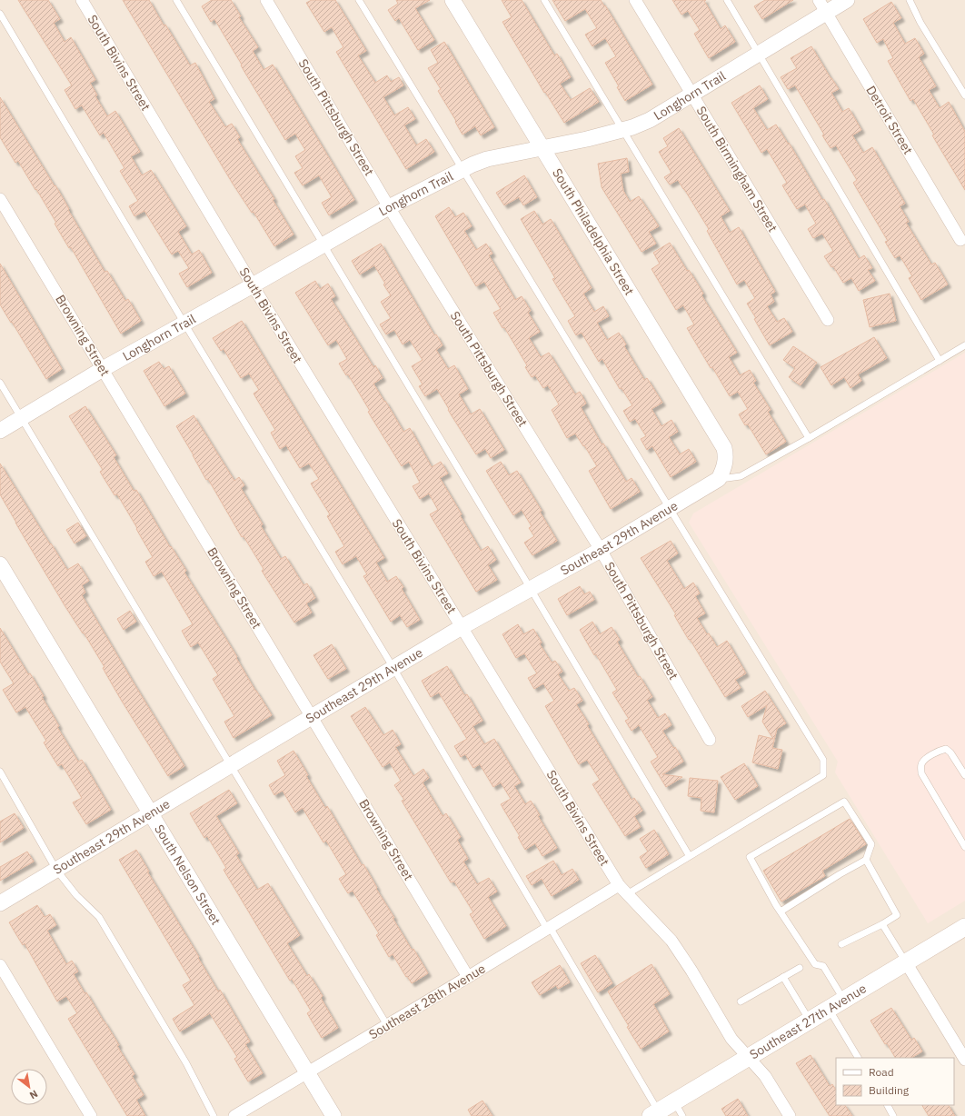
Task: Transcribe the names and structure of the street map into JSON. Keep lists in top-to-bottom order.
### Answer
{
  "streets": {
    "main road": ["Southeast 27th Avenue"],
    "street": [
      "South Bivins Street",
      "Longhorn Trail",
      "South Pittsburgh Street",
      "Detroit Street",
      "South Birmingham Street",
      "South Philadelphia Street",
      "Browning Street",
      "Southeast 29th Avenue",
      "South Nelson Street",
      "Southeast 28th Avenue"
    ]
  },
  "crossings": [
    ["South Bivins Street", "Longhorn Trail"],
    ["South Bivins Street", "Southeast 29th Avenue"],
    ["South Bivins Street", "Southeast 28th Avenue"],
    ["South Bivins Street", "Southeast 27th Avenue"],
    ["Longhorn Trail", "South Pittsburgh Street"],
    ["Longhorn Trail", "Detroit Street"],
    ["Longhorn Trail", "South Birmingham Street"],
    ["Longhorn Trail", "South Philadelphia Street"],
    ["Longhorn Trail", "Browning Street"],
    ["South Pittsburgh Street", "Southeast 29th Avenue"],
    ["South Philadelphia Street", "Southeast 29th Avenue"],
    ["Browning Street", "Southeast 29th Avenue"],
    ["Browning Street", "Southeast 28th Avenue"],
    ["Southeast 29th Avenue", "South Nelson Street"],
    ["South Nelson Street", "Southeast 28th Avenue"]
  ],
  "legend": ["Road", "Building"],
  "north": "bottom right"
}
